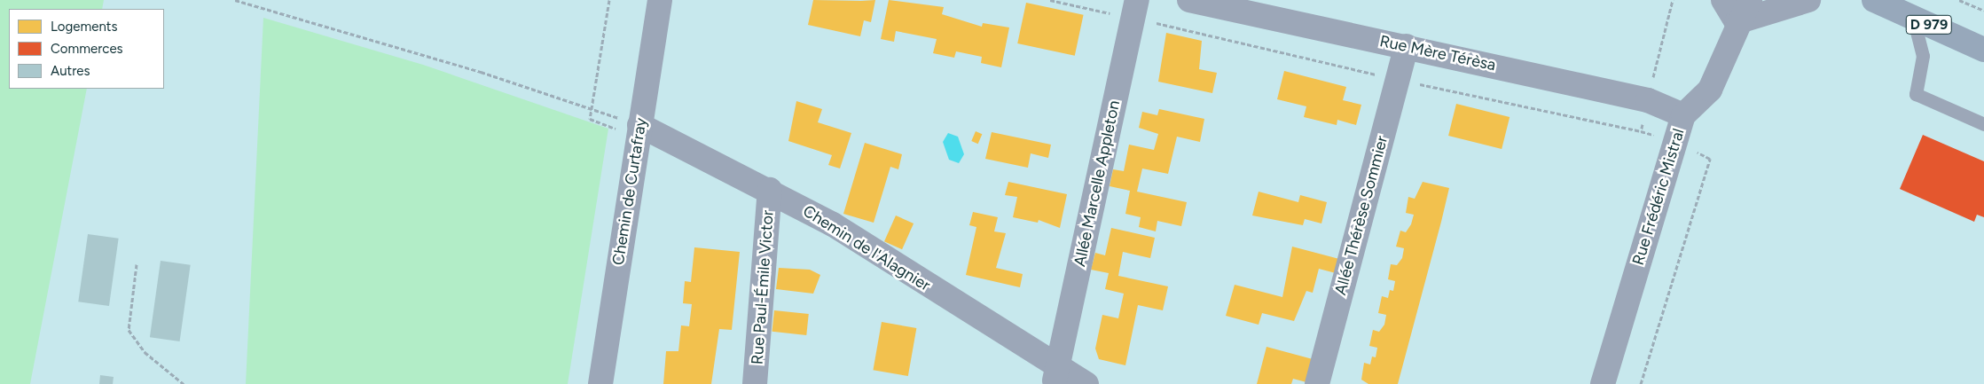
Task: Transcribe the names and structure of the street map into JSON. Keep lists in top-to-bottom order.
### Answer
{
  "streets": {
    "main road": ["D 979"],
    "street": [
      "Rue Mère Térèsa",
      "Allée Marcelle Appleton",
      "Chemin de Curtafray",
      "Rue Frédéric Mistral",
      "Allée Thérèse Sommier",
      "Chemin de l'Alagnier",
      "Rue Paul-Émile Victor"
    ]
  },
  "crossings": [
    ["Rue Mère Térèsa", "Rue Frédéric Mistral"],
    ["Rue Mère Térèsa", "Allée Thérèse Sommier"],
    ["Allée Marcelle Appleton", "Chemin de l'Alagnier"],
    ["Chemin de Curtafray", "Chemin de l'Alagnier"],
    ["Chemin de l'Alagnier", "Rue Paul-Émile Victor"]
  ],
  "legend": ["Logements", "Commerces", "Autres"]
}
